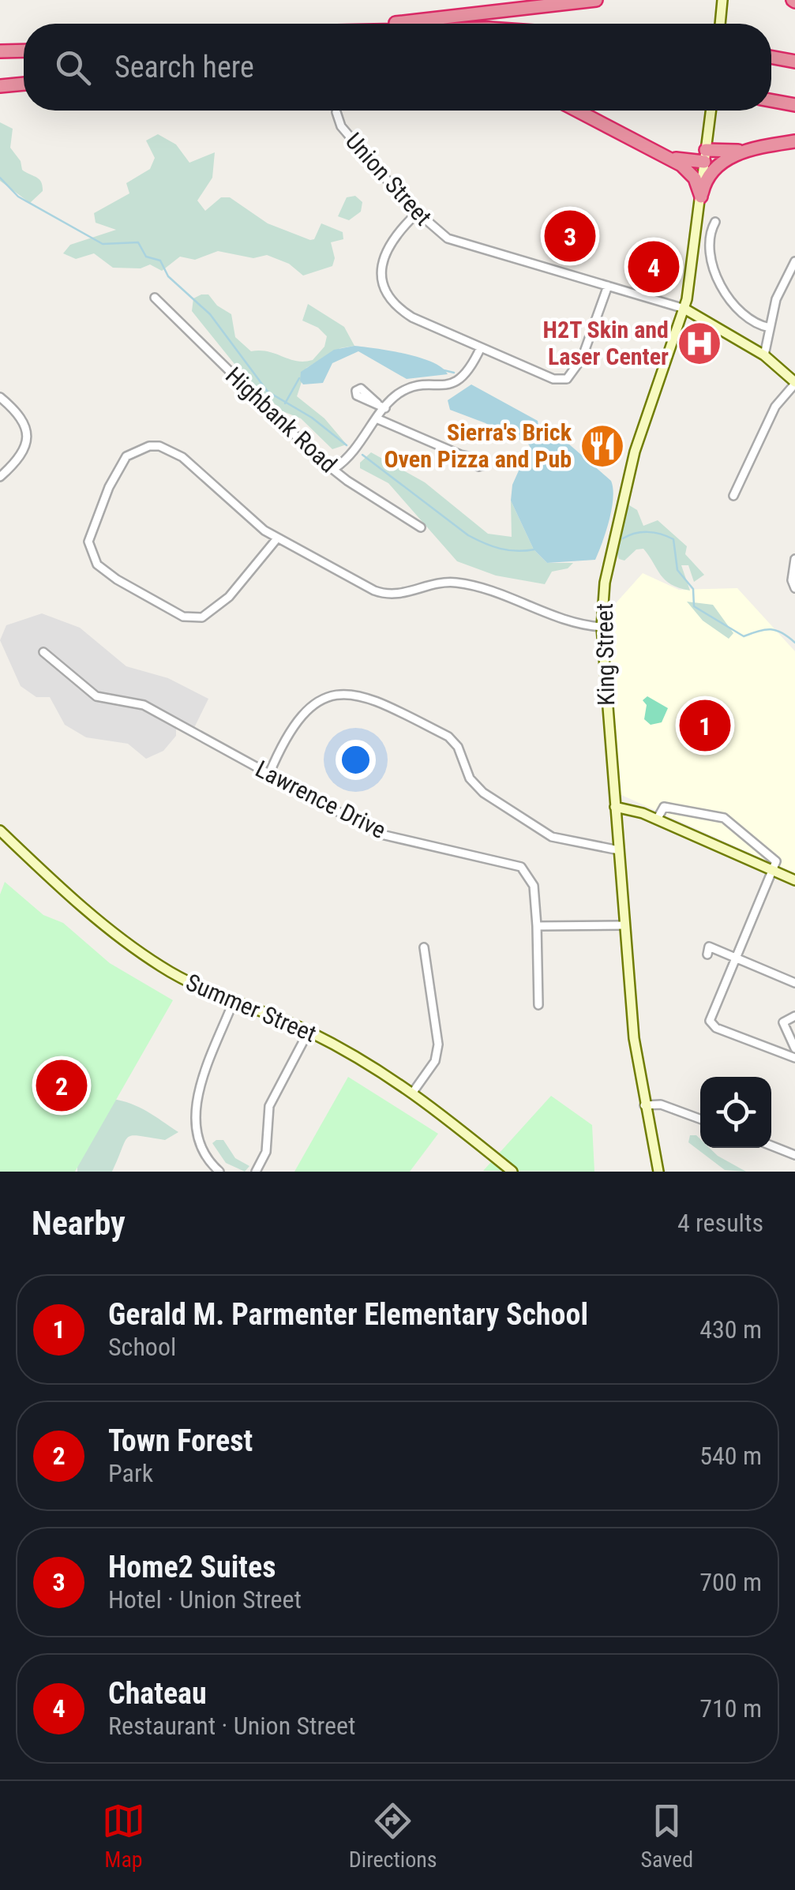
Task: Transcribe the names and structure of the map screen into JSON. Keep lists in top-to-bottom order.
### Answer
{
  "streets": {
    "main road": ["Union Street", "King Street", "Summer Street"],
    "street": ["Highbank Road", "Lawrence Drive"]
  },
  "crossings": [
    ["Union Street", "King Street"]
  ],
  "places": {
    "hospital": ["H2T Skin and Laser Center"],
    "restaurant": ["Sierra's Brick Oven Pizza and Pub"]
  },
  "page": {
    "search": "Search here",
    "pins": [
      "3",
      "4",
      "1",
      "2"
    ],
    "heading": ["Nearby", "4 results"],
    "list": [
      {
        "mark": "1",
        "name": "Gerald M. Parmenter Elementary School",
        "note": "School",
        "value": "430 m"
      },
      {
        "mark": "2",
        "name": "Town Forest",
        "note": "Park",
        "value": "540 m"
      },
      {
        "mark": "3",
        "name": "Home2 Suites",
        "note": "Hotel · Union Street",
        "value": "700 m"
      },
      {
        "mark": "4",
        "name": "Chateau",
        "note": "Restaurant · Union Street",
        "value": "710 m"
      }
    ],
    "nav": ["Map", "Directions", "Saved"]
  }
}
